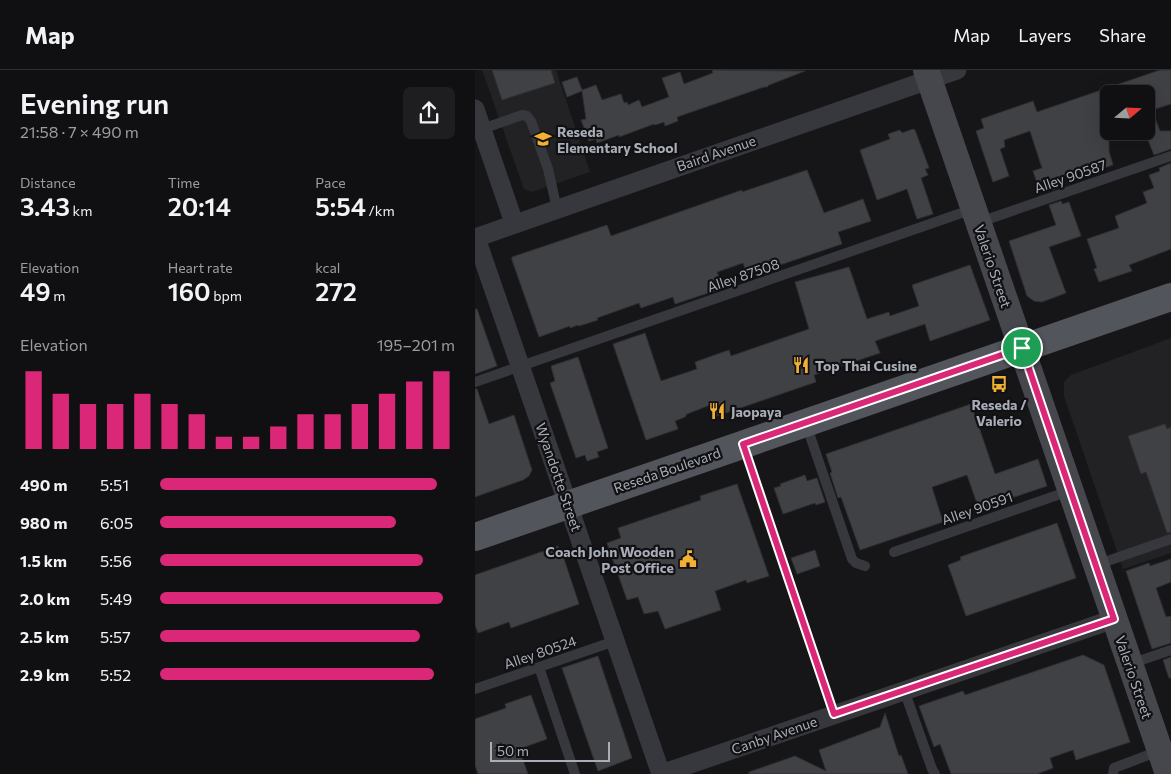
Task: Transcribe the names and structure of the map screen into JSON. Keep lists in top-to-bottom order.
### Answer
{
  "streets": {
    "main road": ["Reseda Boulevard"],
    "street": [
      "Baird Avenue",
      "Valerio Street",
      "Wyandotte Street",
      "Canby Avenue"
    ],
    "lane": [
      "Alley 90587",
      "Alley 87508",
      "Alley 90591",
      "Alley 80524"
    ]
  },
  "crossings": [
    ["Baird Avenue", "Valerio Street"],
    ["Baird Avenue", "Wyandotte Street"],
    ["Alley 90587", "Valerio Street"],
    ["Alley 90587", "Alley 87508"],
    ["Valerio Street", "Alley 87508"],
    ["Valerio Street", "Reseda Boulevard"],
    ["Valerio Street", "Alley 90591"],
    ["Valerio Street", "Canby Avenue"],
    ["Alley 87508", "Wyandotte Street"],
    ["Reseda Boulevard", "Wyandotte Street"],
    ["Wyandotte Street", "Alley 80524"],
    ["Wyandotte Street", "Canby Avenue"]
  ],
  "places": {
    "school or university": ["Reseda Elementary School"],
    "restaurant": ["Top Thai Cusine", "Jaopaya"],
    "bus stop": ["Reseda / Valerio"],
    "public building": ["Coach John Wooden Post Office"]
  },
  "scale_bar": "50 m",
  "north": "right",
  "page": {
    "header": "Map",
    "nav": ["Map", "Layers", "Share"],
    "heading": ["Evening run", "21:58 · 7 × 490 m"],
    "stats": [
      ["Distance", "3.43 km"],
      ["Time", "20:14"],
      ["Pace", "5:54 /km"],
      ["Elevation", "49 m"],
      ["Heart rate", "160 bpm"],
      ["kcal", "272"]
    ],
    "chart": ["Elevation", "195–201 m"],
    "list": [
      {
        "name": "490 m",
        "note": "5:51"
      },
      {
        "name": "980 m",
        "note": "6:05"
      },
      {
        "name": "1.5 km",
        "note": "5:56"
      },
      {
        "name": "2.0 km",
        "note": "5:49"
      },
      {
        "name": "2.5 km",
        "note": "5:57"
      },
      {
        "name": "2.9 km",
        "note": "5:52"
      }
    ],
    "scale": "50 m"
  }
}
